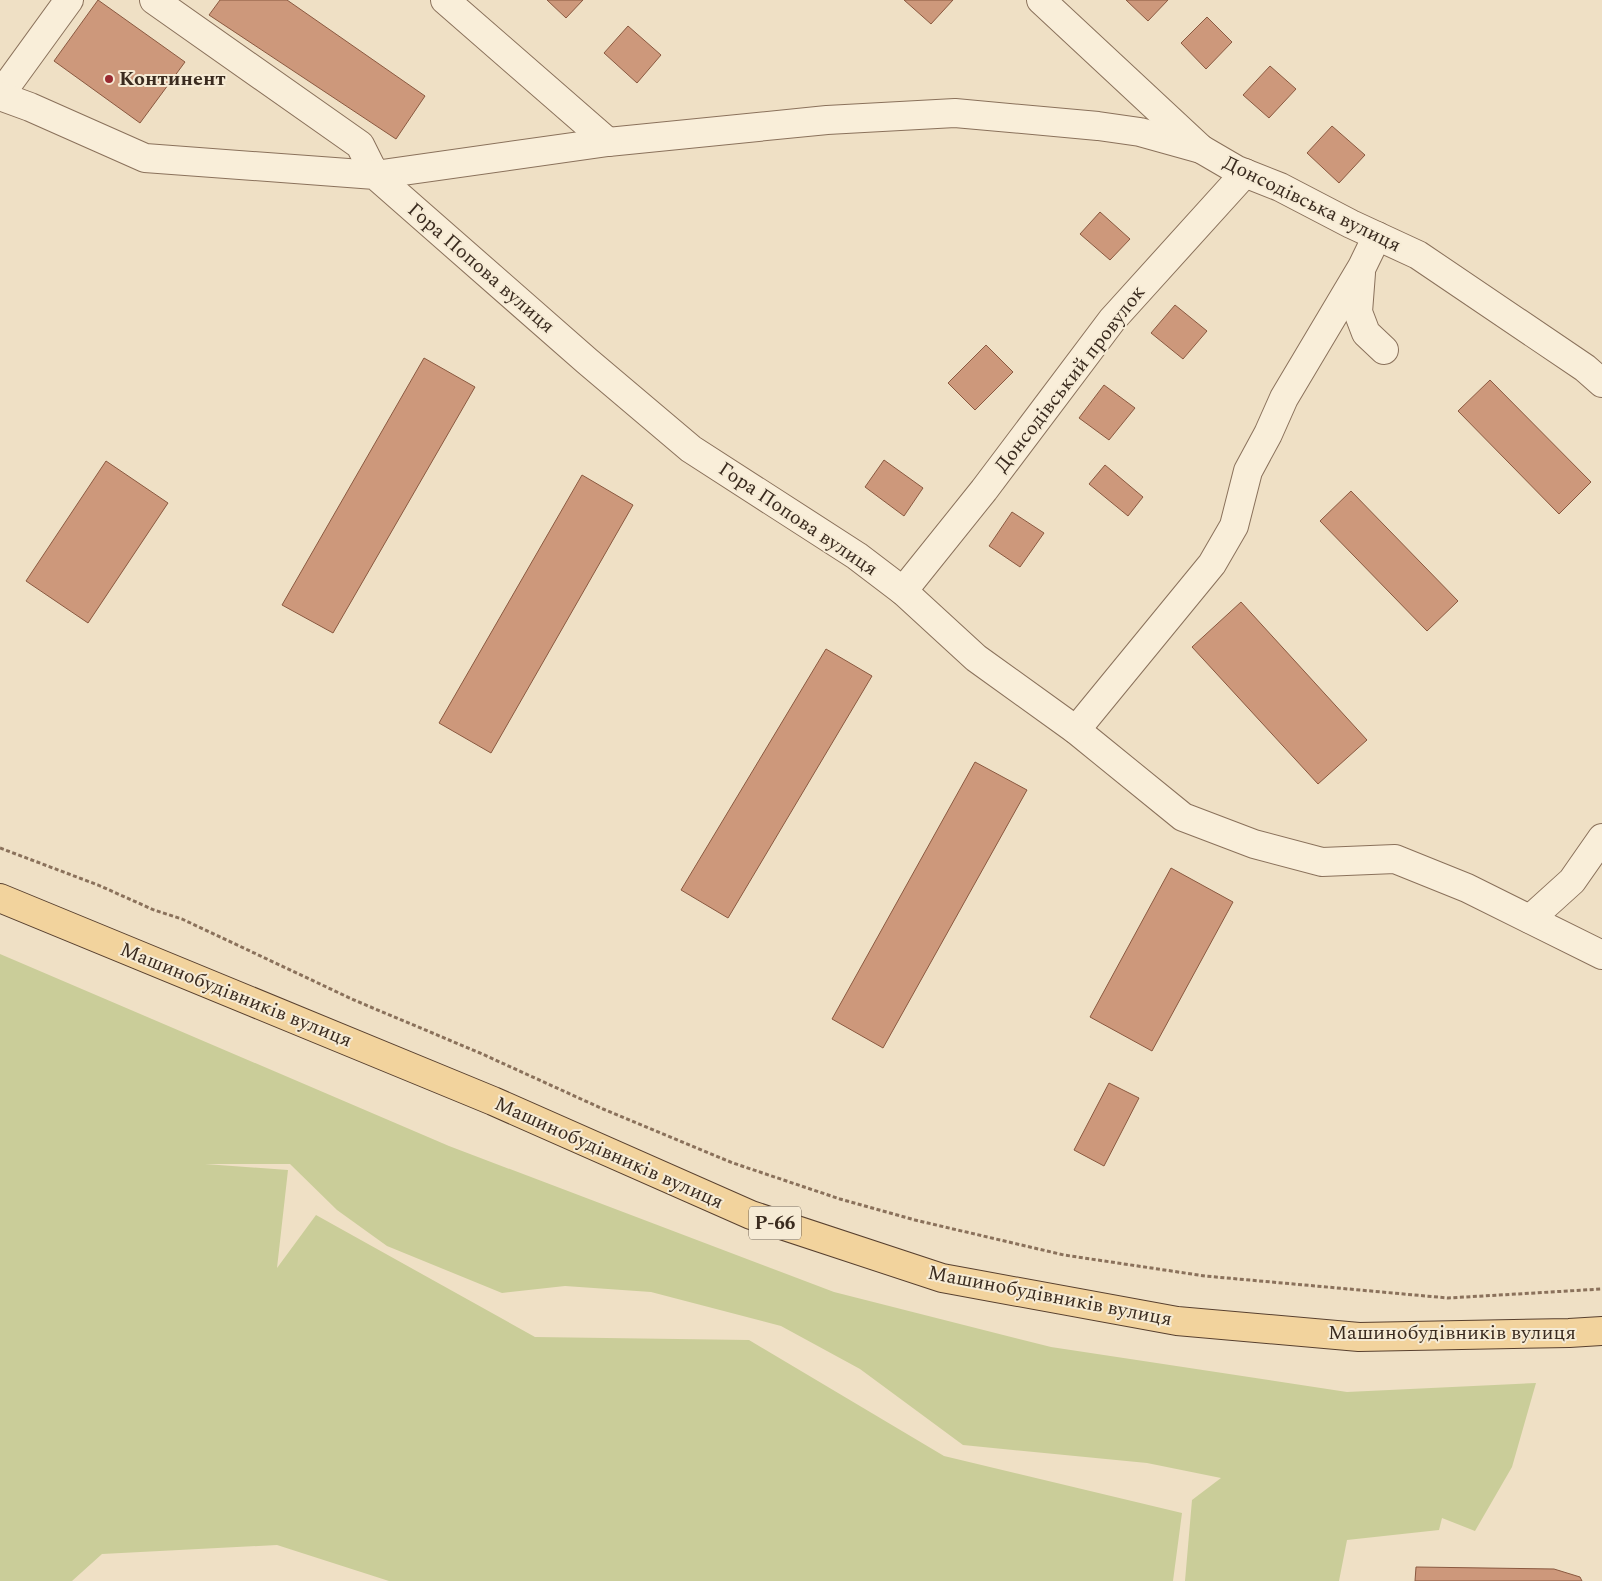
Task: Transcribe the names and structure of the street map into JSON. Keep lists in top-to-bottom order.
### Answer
{
  "streets": {
    "main road": ["Машинобудівників вулиця", "Р-66"],
    "street": ["Донсодівська вулиця", "Гора Попова вулиця", "Донсодівський провулок"]
  },
  "crossings": [
    ["Донсодівська вулиця", "Донсодівський провулок"],
    ["Гора Попова вулиця", "Донсодівський провулок"]
  ],
  "places": ["Континент"]
}
